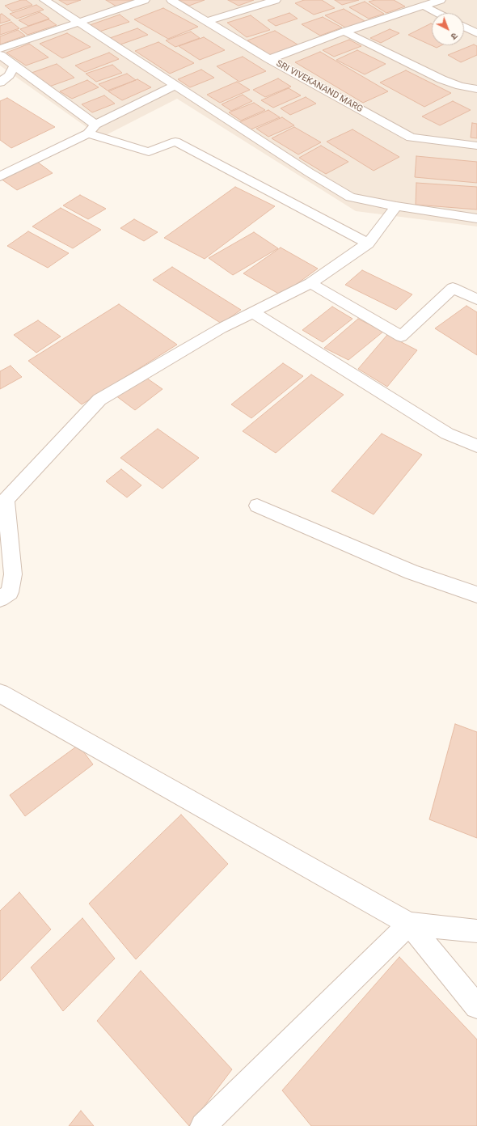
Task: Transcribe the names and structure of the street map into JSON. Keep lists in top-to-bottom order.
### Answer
{
  "streets": {
    "street": ["SRI VIVEKANAND MARG"]
  },
  "north": "bottom right"
}
